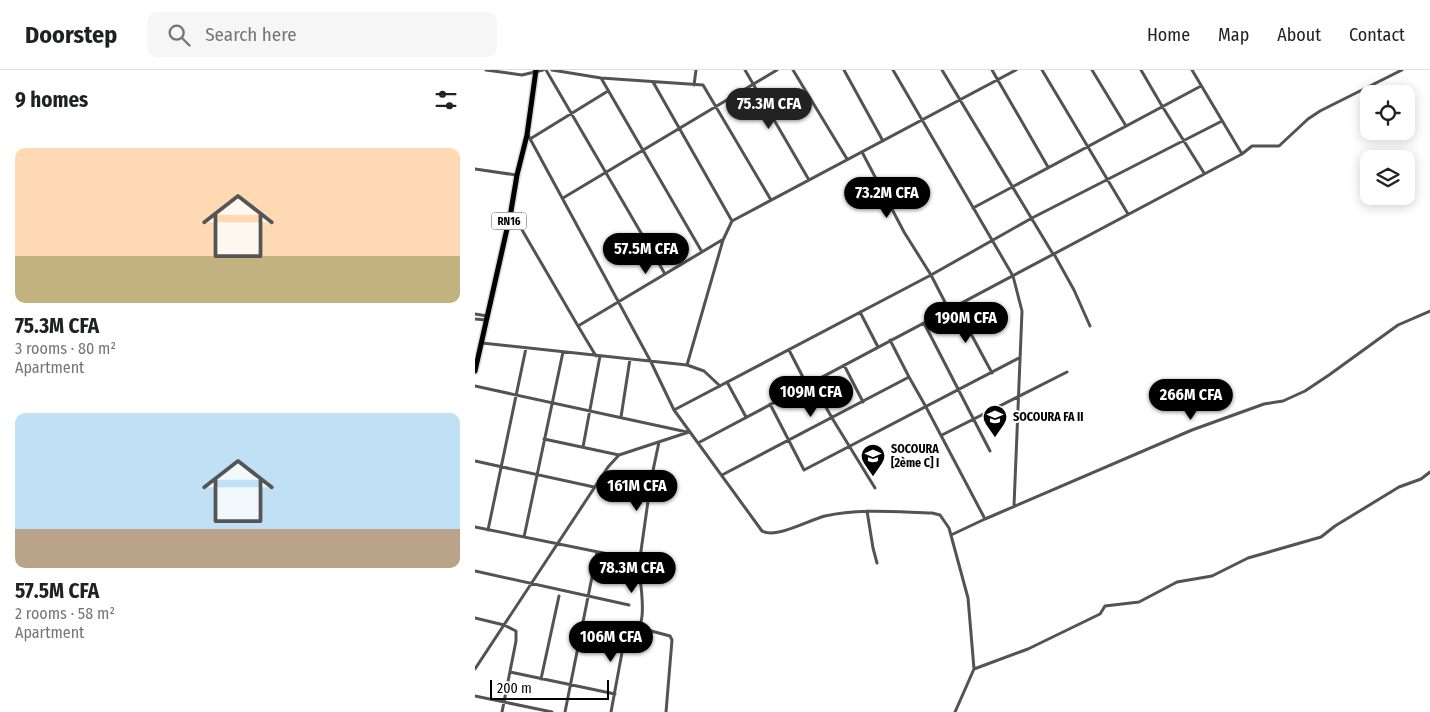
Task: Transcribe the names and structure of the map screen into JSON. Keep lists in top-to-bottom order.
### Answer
{
  "streets": {
    "main road": ["RN16"]
  },
  "places": {
    "school or university": ["SOCOURA FA II", "SOCOURA [2ème C] I"]
  },
  "scale_bar": "200 m",
  "page": {
    "header": "Doorstep",
    "search": "Search here",
    "nav": [
      "Home",
      "Map",
      "About",
      "Contact"
    ],
    "heading": "9 homes",
    "price": [
      "75.3M CFA",
      "73.2M CFA",
      "57.5M CFA",
      "190M CFA",
      "109M CFA",
      "266M CFA",
      "161M CFA",
      "78.3M CFA",
      "106M CFA"
    ],
    "list": [
      {
        "name": "75.3M CFA",
        "note": "3 rooms · 80 m² · Apartment"
      },
      {
        "name": "57.5M CFA",
        "note": "2 rooms · 58 m² · Apartment"
      }
    ],
    "scale": "200 m"
  }
}
